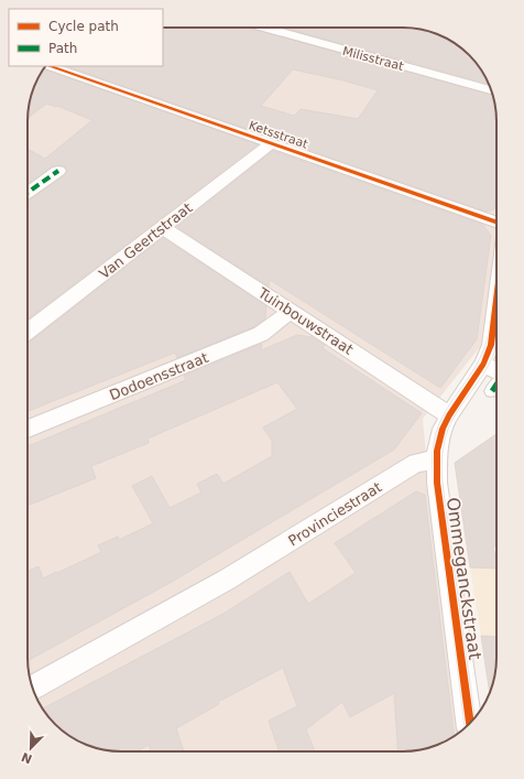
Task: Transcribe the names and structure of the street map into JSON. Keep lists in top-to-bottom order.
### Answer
{
  "streets": {
    "street": [
      "Milisstraat",
      "Ketsstraat",
      "Van Geertstraat",
      "Tuinbouwstraat",
      "Dodoensstraat",
      "Provinciestraat",
      "Ommeganckstraat"
    ]
  },
  "crossings": [
    ["Ketsstraat", "Van Geertstraat"],
    ["Van Geertstraat", "Tuinbouwstraat"],
    ["Tuinbouwstraat", "Dodoensstraat"],
    ["Provinciestraat", "Ommeganckstraat"]
  ],
  "legend": ["Cycle path", "Path"],
  "north": "bottom left"
}
